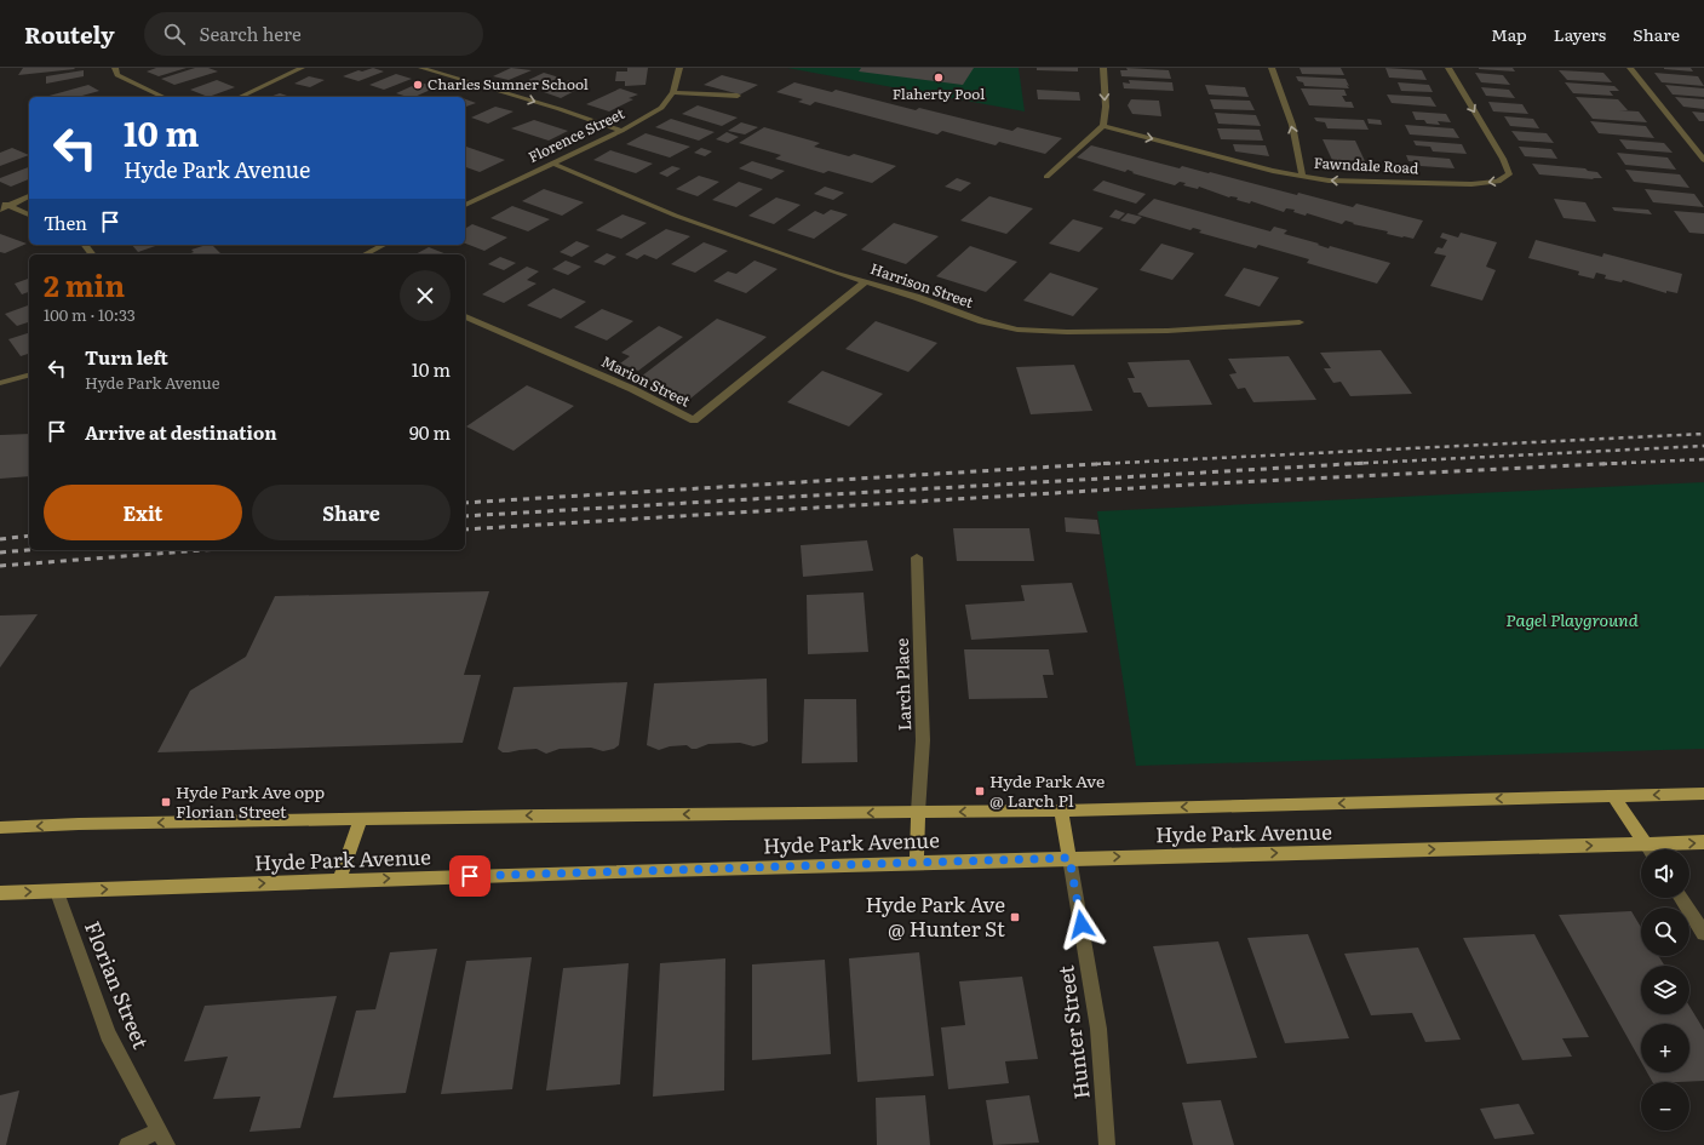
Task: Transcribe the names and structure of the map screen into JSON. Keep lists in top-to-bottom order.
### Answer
{
  "streets": {
    "main road": ["Hyde Park Avenue"],
    "street": [
      "Florence Street",
      "Fawndale Road",
      "Harrison Street",
      "Marion Street",
      "Larch Place",
      "Florian Street",
      "Hunter Street"
    ]
  },
  "crossings": [
    ["Florence Street", "Harrison Street"],
    ["Harrison Street", "Marion Street"],
    ["Larch Place", "Hyde Park Avenue"],
    ["Hyde Park Avenue", "Florian Street"],
    ["Hyde Park Avenue", "Hunter Street"]
  ],
  "parks": ["Pagel Playground"],
  "places": {
    "other": ["Flaherty Pool", "Charles Sumner School"],
    "transit": ["Hyde Park Ave @ Larch Pl", "Hyde Park Ave opp Florian Street", "Hyde Park Ave @ Hunter St"]
  },
  "page": {
    "header": "Routely",
    "search": "Search here",
    "nav": ["Map", "Layers", "Share"],
    "turn": ["10 m", "Hyde Park Avenue"],
    "then": "Then",
    "heading": ["2 min", "100 m · 10:33"],
    "list": [
      {
        "name": "Turn left",
        "note": "Hyde Park Avenue",
        "value": "10 m"
      },
      {
        "name": "Arrive at destination",
        "value": "90 m"
      }
    ],
    "buttons": ["Exit", "Share"],
    "map_buttons": ["+", "−"]
  }
}
